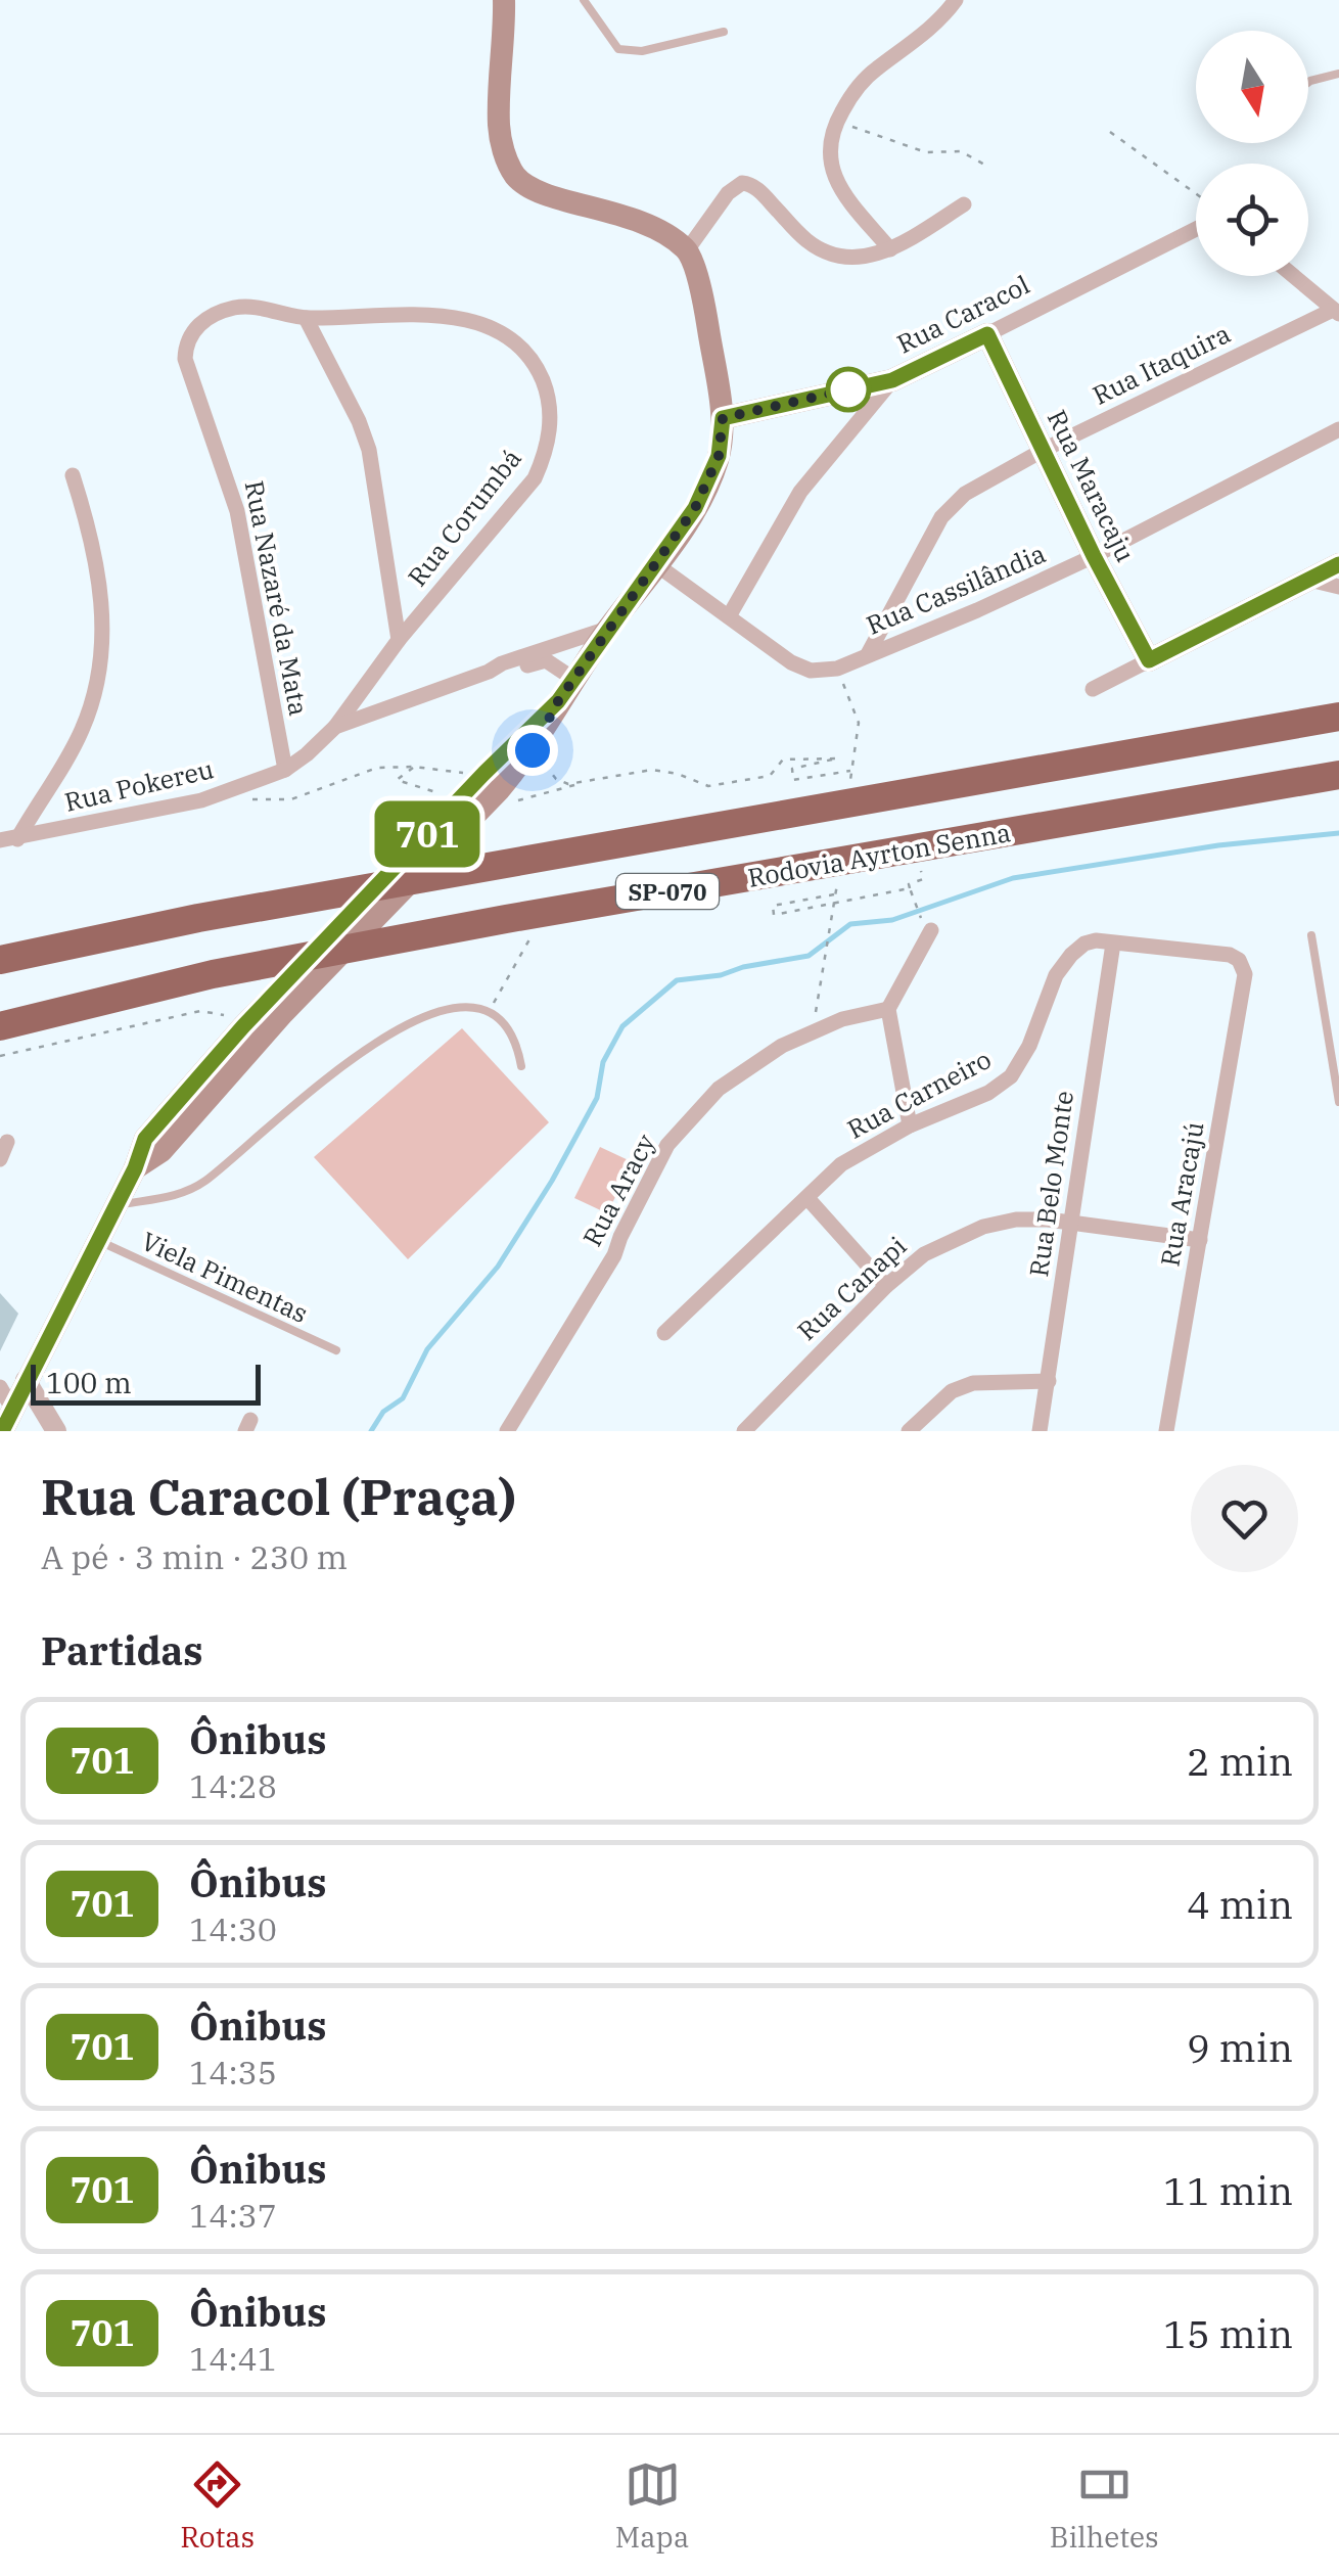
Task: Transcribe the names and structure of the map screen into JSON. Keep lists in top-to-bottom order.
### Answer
{
  "streets": {
    "highway": ["Rodovia Ayrton Senna", "SP-070"],
    "main road": ["Rua Caracol", "Rua Maracaju"],
    "street": [
      "Rua Itaquira",
      "Rua Corumbá",
      "Rua Cassilândia",
      "Rua Nazaré da Mata",
      "Rua Pokereu",
      "Rua Carneiro",
      "Rua Belo Monte",
      "Rua Aracy",
      "Rua Aracajú",
      "Rua Canapi"
    ],
    "lane": ["Viela Pimentas"]
  },
  "crossings": [
    ["Rua Caracol", "Rua Maracaju"],
    ["Rua Itaquira", "Rua Maracaju"],
    ["Rua Itaquira", "Rua Cassilândia"],
    ["Rua Maracaju", "Rua Cassilândia"],
    ["Rua Corumbá", "Rua Nazaré da Mata"],
    ["Rua Corumbá", "Rua Pokereu"],
    ["Rua Nazaré da Mata", "Rua Pokereu"],
    ["Rua Carneiro", "Rua Belo Monte"],
    ["Rua Carneiro", "Rua Aracajú"],
    ["Rua Belo Monte", "Rua Canapi"],
    ["Rua Aracajú", "Rua Canapi"]
  ],
  "lines": ["bus line 701"],
  "scale_bar": "100 m",
  "north": "bottom",
  "page": {
    "on_map": "701",
    "scale": "100 m",
    "heading": [
      ["Rua Caracol (Praça)", "A pé · 3 min · 230 m"],
      "Partidas"
    ],
    "list": [
      {
        "mark": "701",
        "name": "Ônibus",
        "note": "14:28",
        "value": "2 min"
      },
      {
        "mark": "701",
        "name": "Ônibus",
        "note": "14:30",
        "value": "4 min"
      },
      {
        "mark": "701",
        "name": "Ônibus",
        "note": "14:35",
        "value": "9 min"
      },
      {
        "mark": "701",
        "name": "Ônibus",
        "note": "14:37",
        "value": "11 min"
      },
      {
        "mark": "701",
        "name": "Ônibus",
        "note": "14:41",
        "value": "15 min"
      }
    ],
    "tabs": ["Rotas", "Mapa", "Bilhetes"]
  }
}
